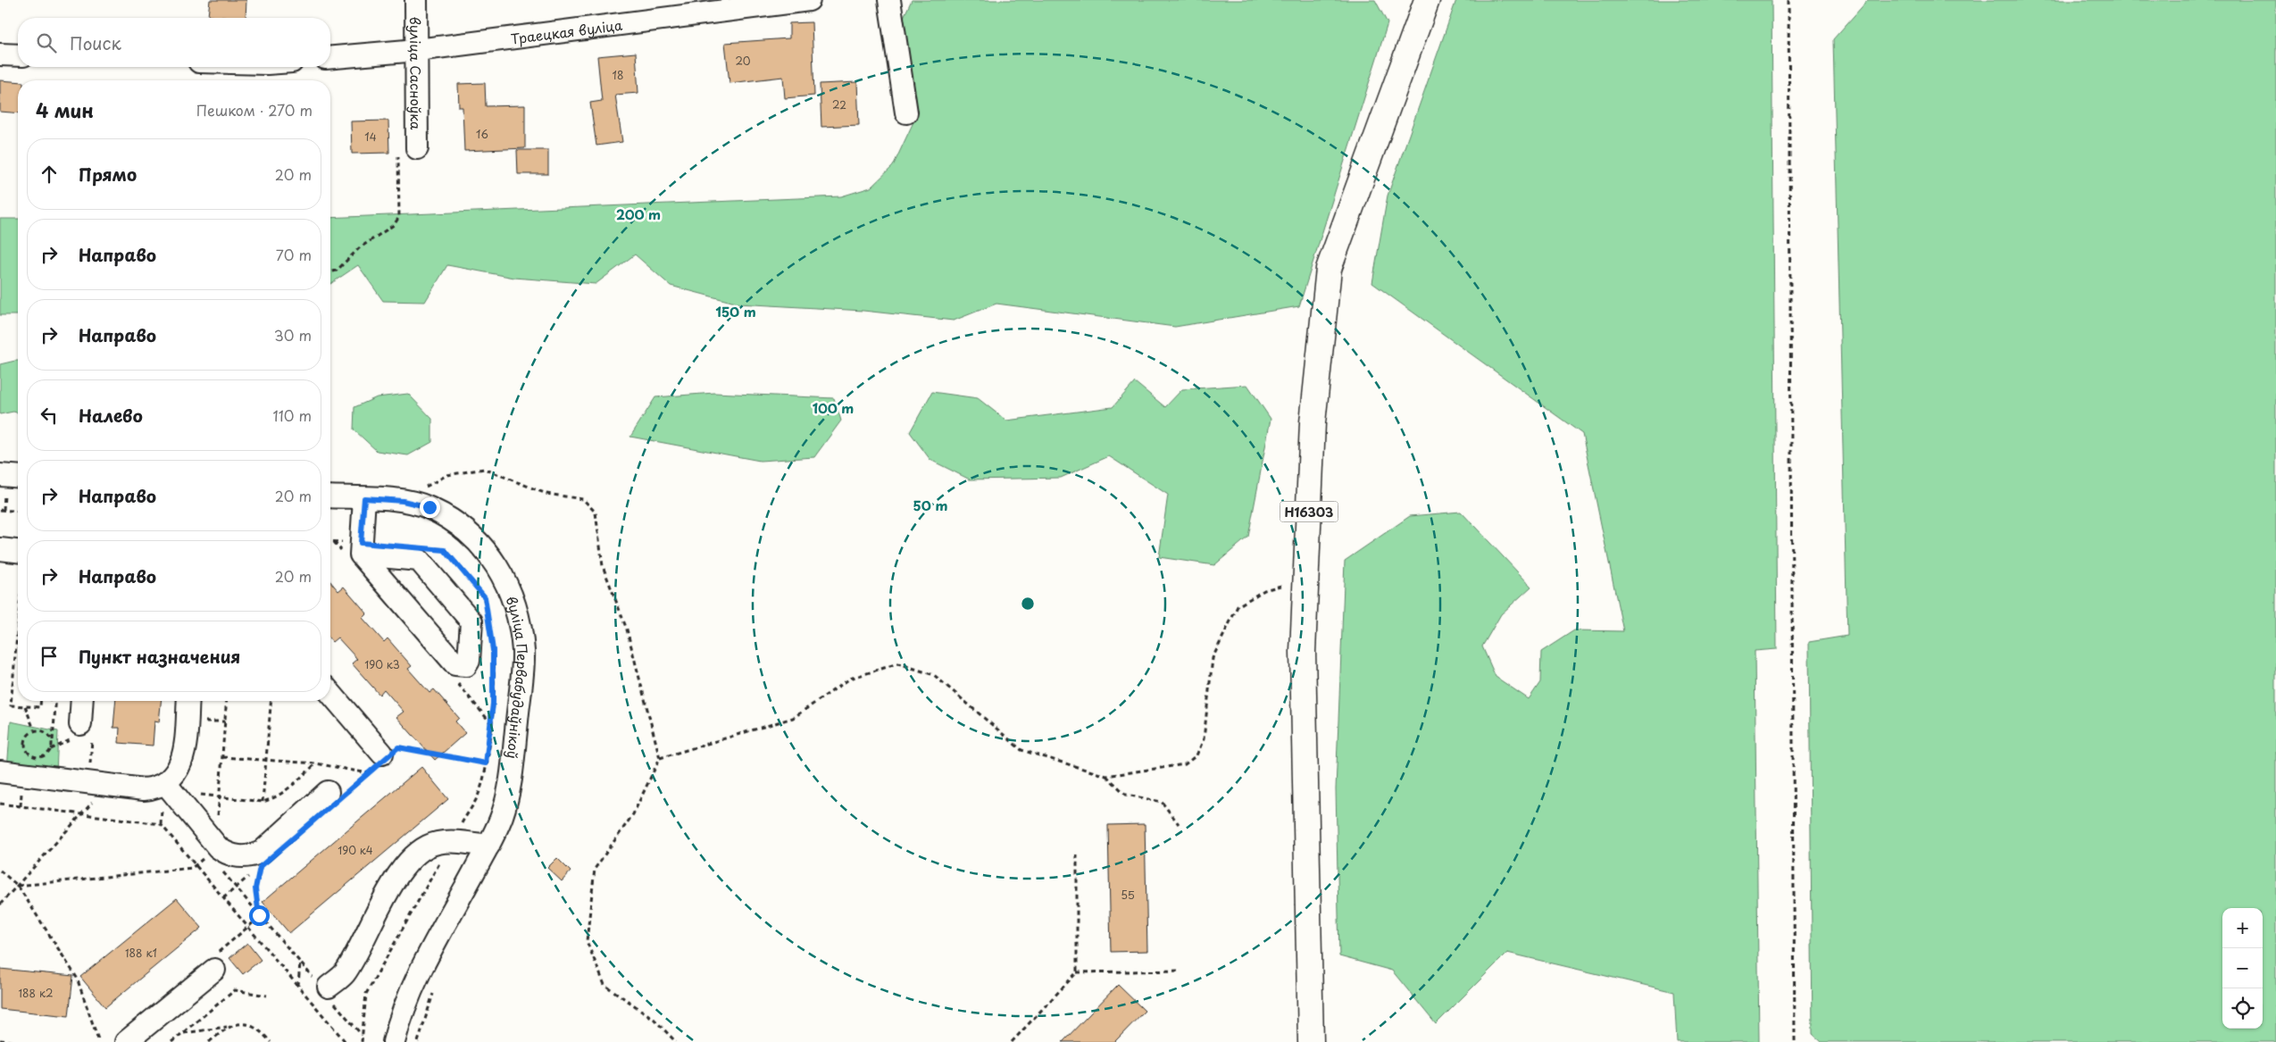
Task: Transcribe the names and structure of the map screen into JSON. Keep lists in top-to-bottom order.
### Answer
{
  "streets": {
    "main road": ["Н16303"],
    "street": ["Траецкая вуліца", "вуліца Сасноўка", "вуліца Первабудаўнікоў"]
  },
  "crossings": [
    ["Траецкая вуліца", "вуліца Сасноўка"]
  ],
  "house_numbers": [
    "20",
    "18",
    "22",
    "16",
    "14",
    "190 к3",
    "190 к4",
    "55",
    "188 к1",
    "188 к2"
  ],
  "page": {
    "search": "Поиск",
    "heading": ["4 мин", "Пешком · 270 m"],
    "list": [
      ["Прямо", "20 m"],
      ["Направо", "70 m"],
      ["Направо", "30 m"],
      ["Налево", "110 m"],
      ["Направо", "20 m"],
      ["Направо", "20 m"],
      "Пункт назначения"
    ],
    "map_buttons": ["+", "−"]
  },
  "rings": [
    "200 m",
    "150 m",
    "100 m",
    "50 m"
  ]
}
